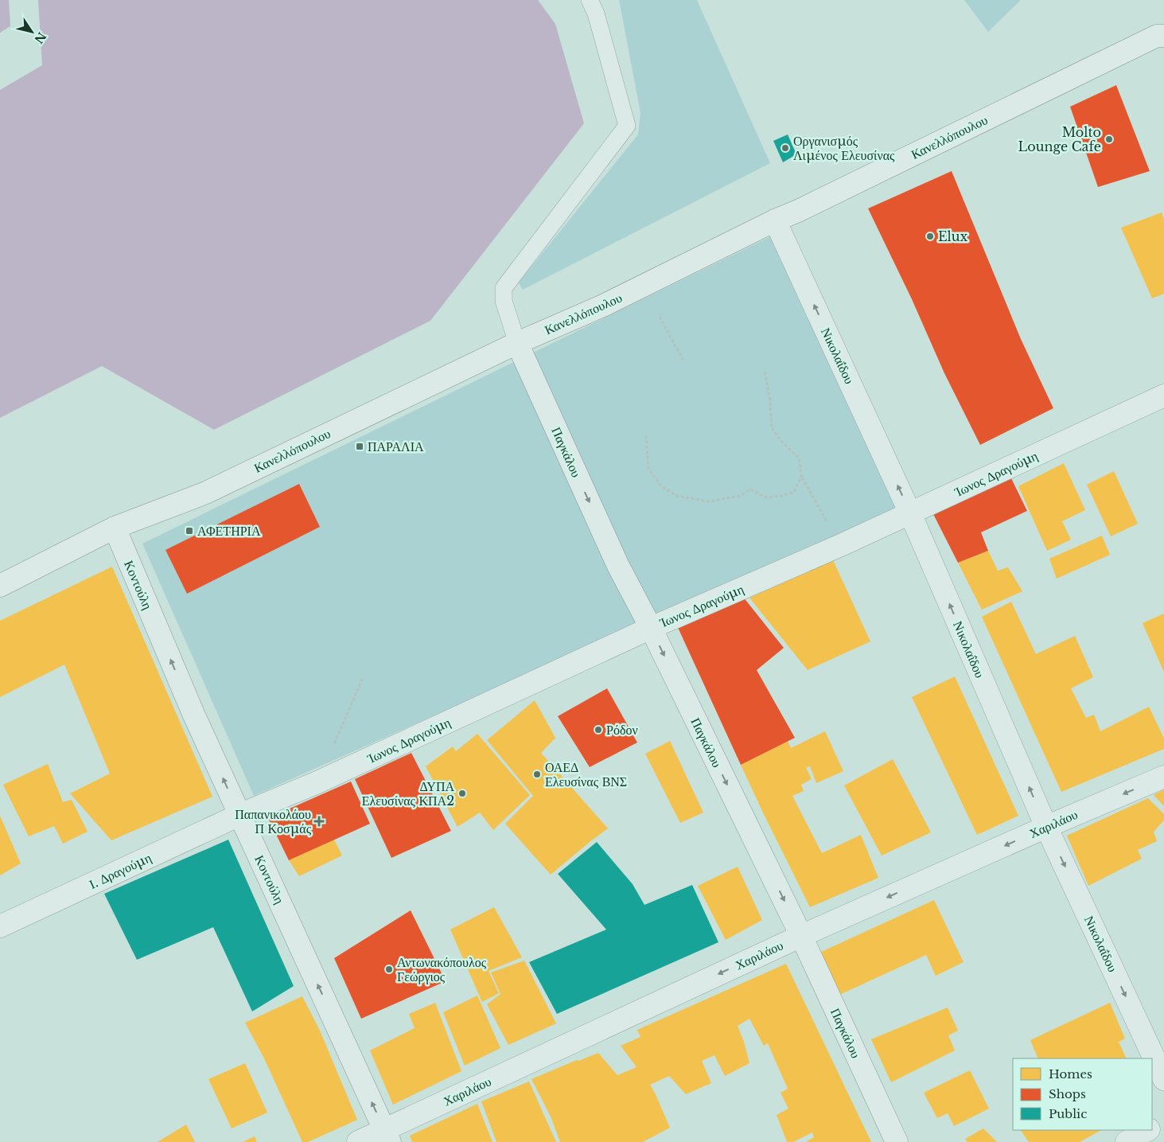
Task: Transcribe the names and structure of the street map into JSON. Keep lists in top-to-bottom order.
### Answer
{
  "streets": {
    "street": [
      "Κανελλόπουλου",
      "Νικολαΐδου",
      "Παγκάλου",
      "Ίωνος Δραγούμη",
      "Κοντούλη",
      "Χαριλάου",
      "Ι. Δραγούμη"
    ]
  },
  "crossings": [
    ["Κανελλόπουλου", "Νικολαΐδου"],
    ["Κανελλόπουλου", "Παγκάλου"],
    ["Κανελλόπουλου", "Κοντούλη"],
    ["Νικολαΐδου", "Ίωνος Δραγούμη"],
    ["Νικολαΐδου", "Χαριλάου"],
    ["Παγκάλου", "Ίωνος Δραγούμη"],
    ["Παγκάλου", "Χαριλάου"],
    ["Ίωνος Δραγούμη", "Κοντούλη"],
    ["Ίωνος Δραγούμη", "Ι. Δραγούμη"],
    ["Κοντούλη", "Χαριλάου"],
    ["Κοντούλη", "Ι. Δραγούμη"]
  ],
  "one_way": ["Παγκάλου", "Κοντούλη", "Χαριλάου"],
  "places": {
    "other": [
      "Molto Lounge Cafe",
      "Οργανισμός Λιμένος Ελευσίνας",
      "Elux",
      "Ρόδον",
      "ΟΑΕΔ Ελευσίνας ΒΝΣ",
      "ΔΥΠΑ Ελευσίνας ΚΠΑ2",
      "Αντωνακόπουλος Γεώργιος"
    ],
    "transit": ["ΠΑΡΑΛΙΑ", "ΑΦΕΤΗΡΙΑ"],
    "health": ["Παπανικολάου Π Κοσμάς"]
  },
  "legend": ["Homes", "Shops", "Public"],
  "north": "bottom right"
}
